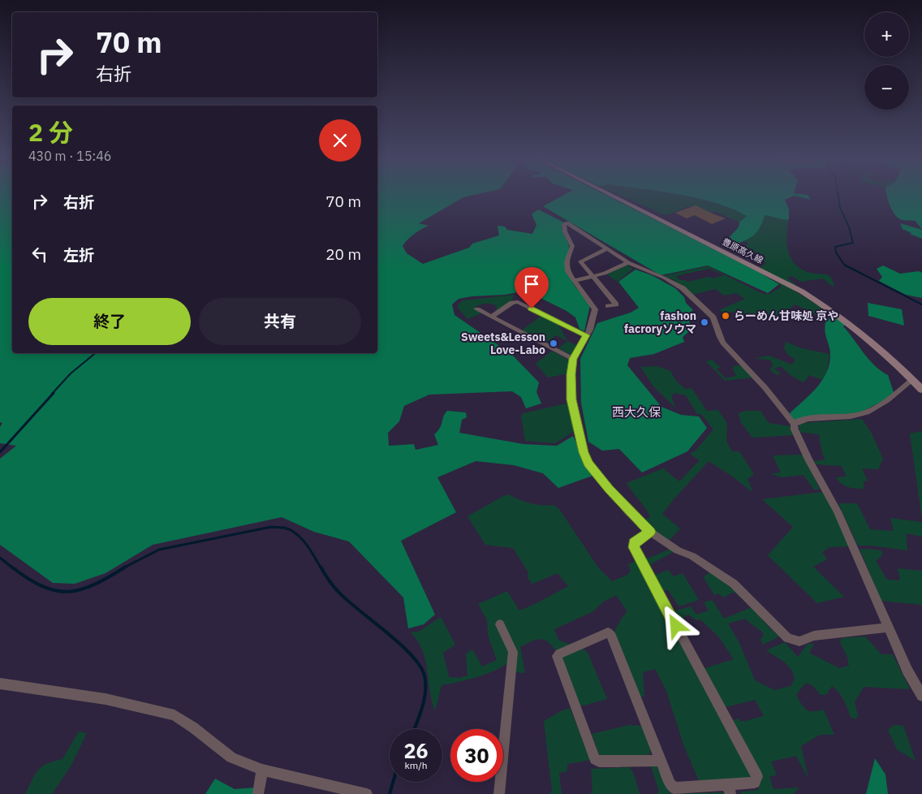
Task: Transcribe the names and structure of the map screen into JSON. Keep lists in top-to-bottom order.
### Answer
{
  "streets": {
    "main road": ["豊原高久線"]
  },
  "districts": ["西大久保"],
  "places": ["らーめん甘味処 京や", "fashon facroryソウマ", "Sweets&Lesson Love-Labo"],
  "page": {
    "map_buttons": ["+", "−"],
    "turn": ["70 m", "右折"],
    "heading": ["2 分", "430 m · 15:46"],
    "list": [
      {
        "name": "右折",
        "value": "70 m"
      },
      {
        "name": "左折",
        "value": "20 m"
      }
    ],
    "buttons": ["終了", "共有"],
    "speed": "26 km/h",
    "limit": "30"
  }
}
